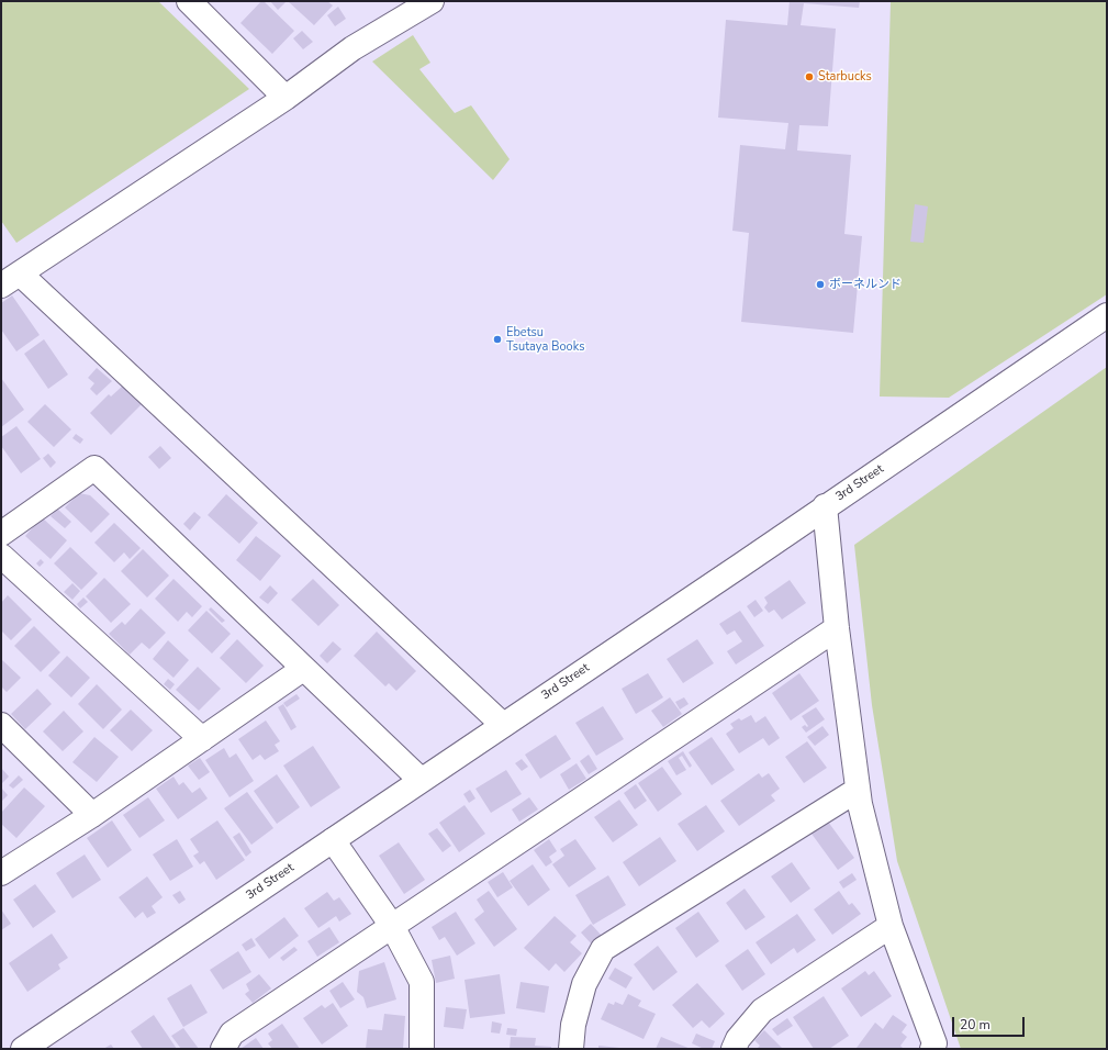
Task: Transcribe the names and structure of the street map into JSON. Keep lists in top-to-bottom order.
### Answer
{
  "streets": {
    "street": ["3rd Street"]
  },
  "places": ["Starbucks", "ボーネルンド", "Ebetsu Tsutaya Books"],
  "scale_bar": "20 m"
}
